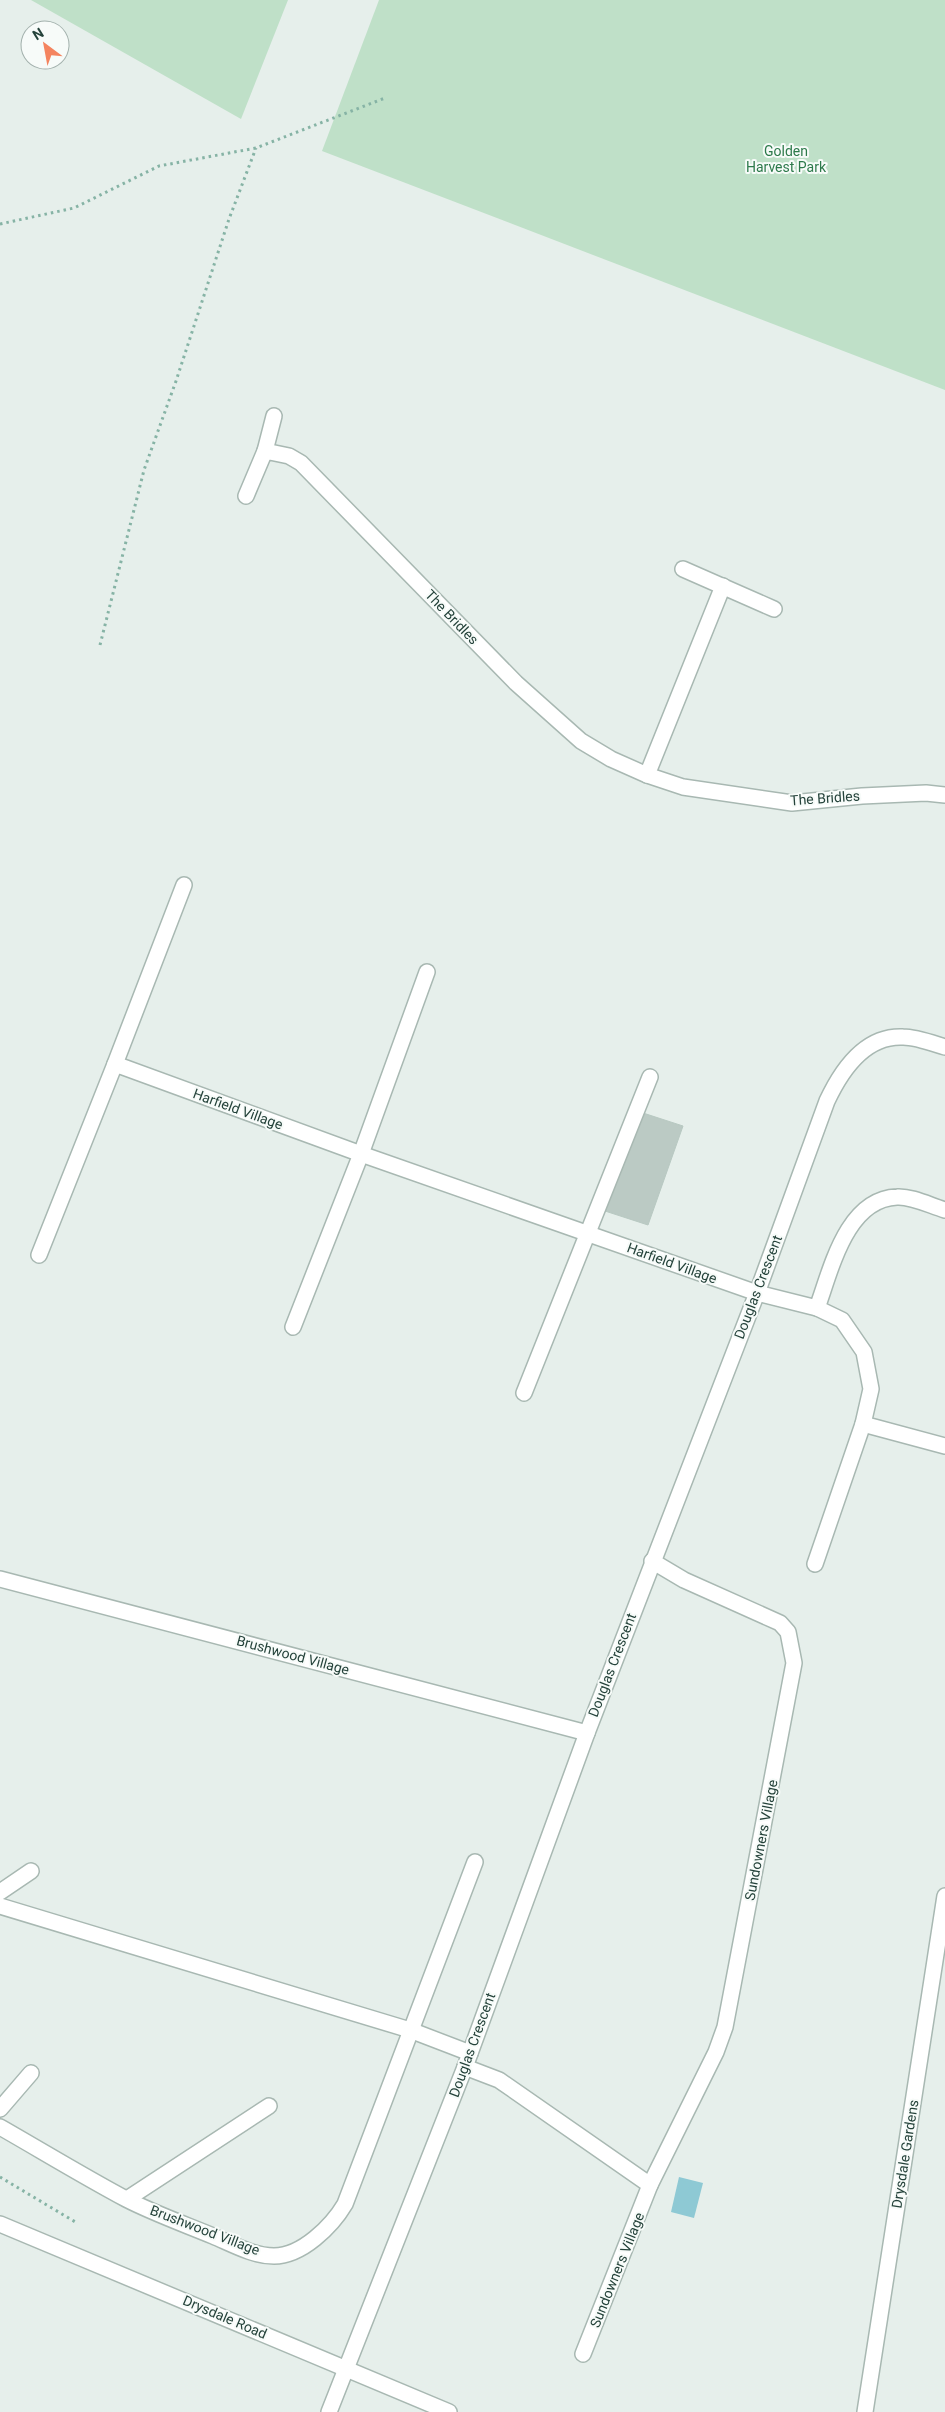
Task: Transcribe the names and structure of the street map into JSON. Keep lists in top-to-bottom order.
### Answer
{
  "streets": {
    "street": [
      "The Bridles",
      "Harfield Village",
      "Douglas Crescent",
      "Brushwood Village",
      "Sundowners Village",
      "Drysdale Gardens",
      "Drysdale Road"
    ]
  },
  "crossings": [
    ["Harfield Village", "Douglas Crescent"],
    ["Douglas Crescent", "Brushwood Village"],
    ["Douglas Crescent", "Sundowners Village"],
    ["Douglas Crescent", "Drysdale Road"]
  ],
  "parks": ["Golden Harvest Park"],
  "north": "top left"
}
